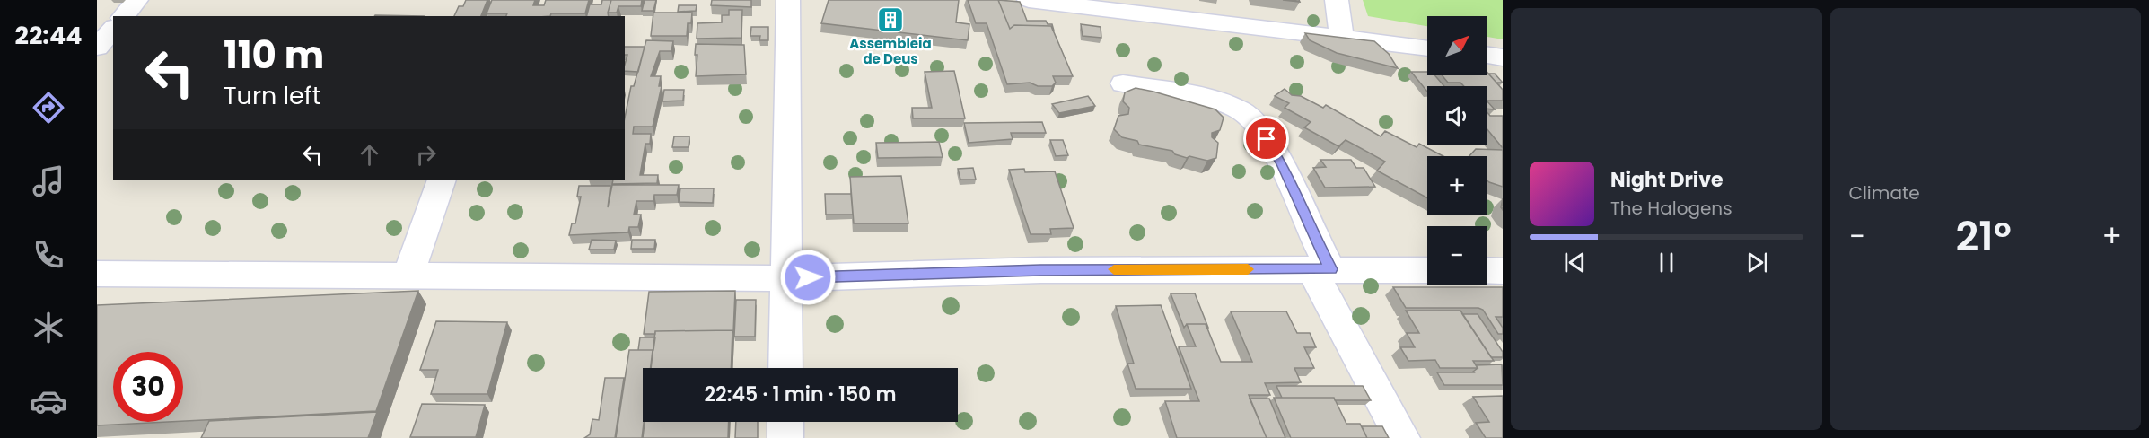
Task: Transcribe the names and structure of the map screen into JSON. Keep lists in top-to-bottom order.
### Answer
{
  "places": {
    "building": ["Assembleia de Deus"]
  },
  "north": "top right",
  "page": {
    "tabs": "22:44",
    "tile": "Climate",
    "map_buttons": ["+", "−"],
    "turn": ["110 m", "Turn left"],
    "song": ["Night Drive", "The Halogens"],
    "heat": ["−", "21°", "+"],
    "limit": "30",
    "trip": "22:45 · 1 min · 150 m"
  }
}
